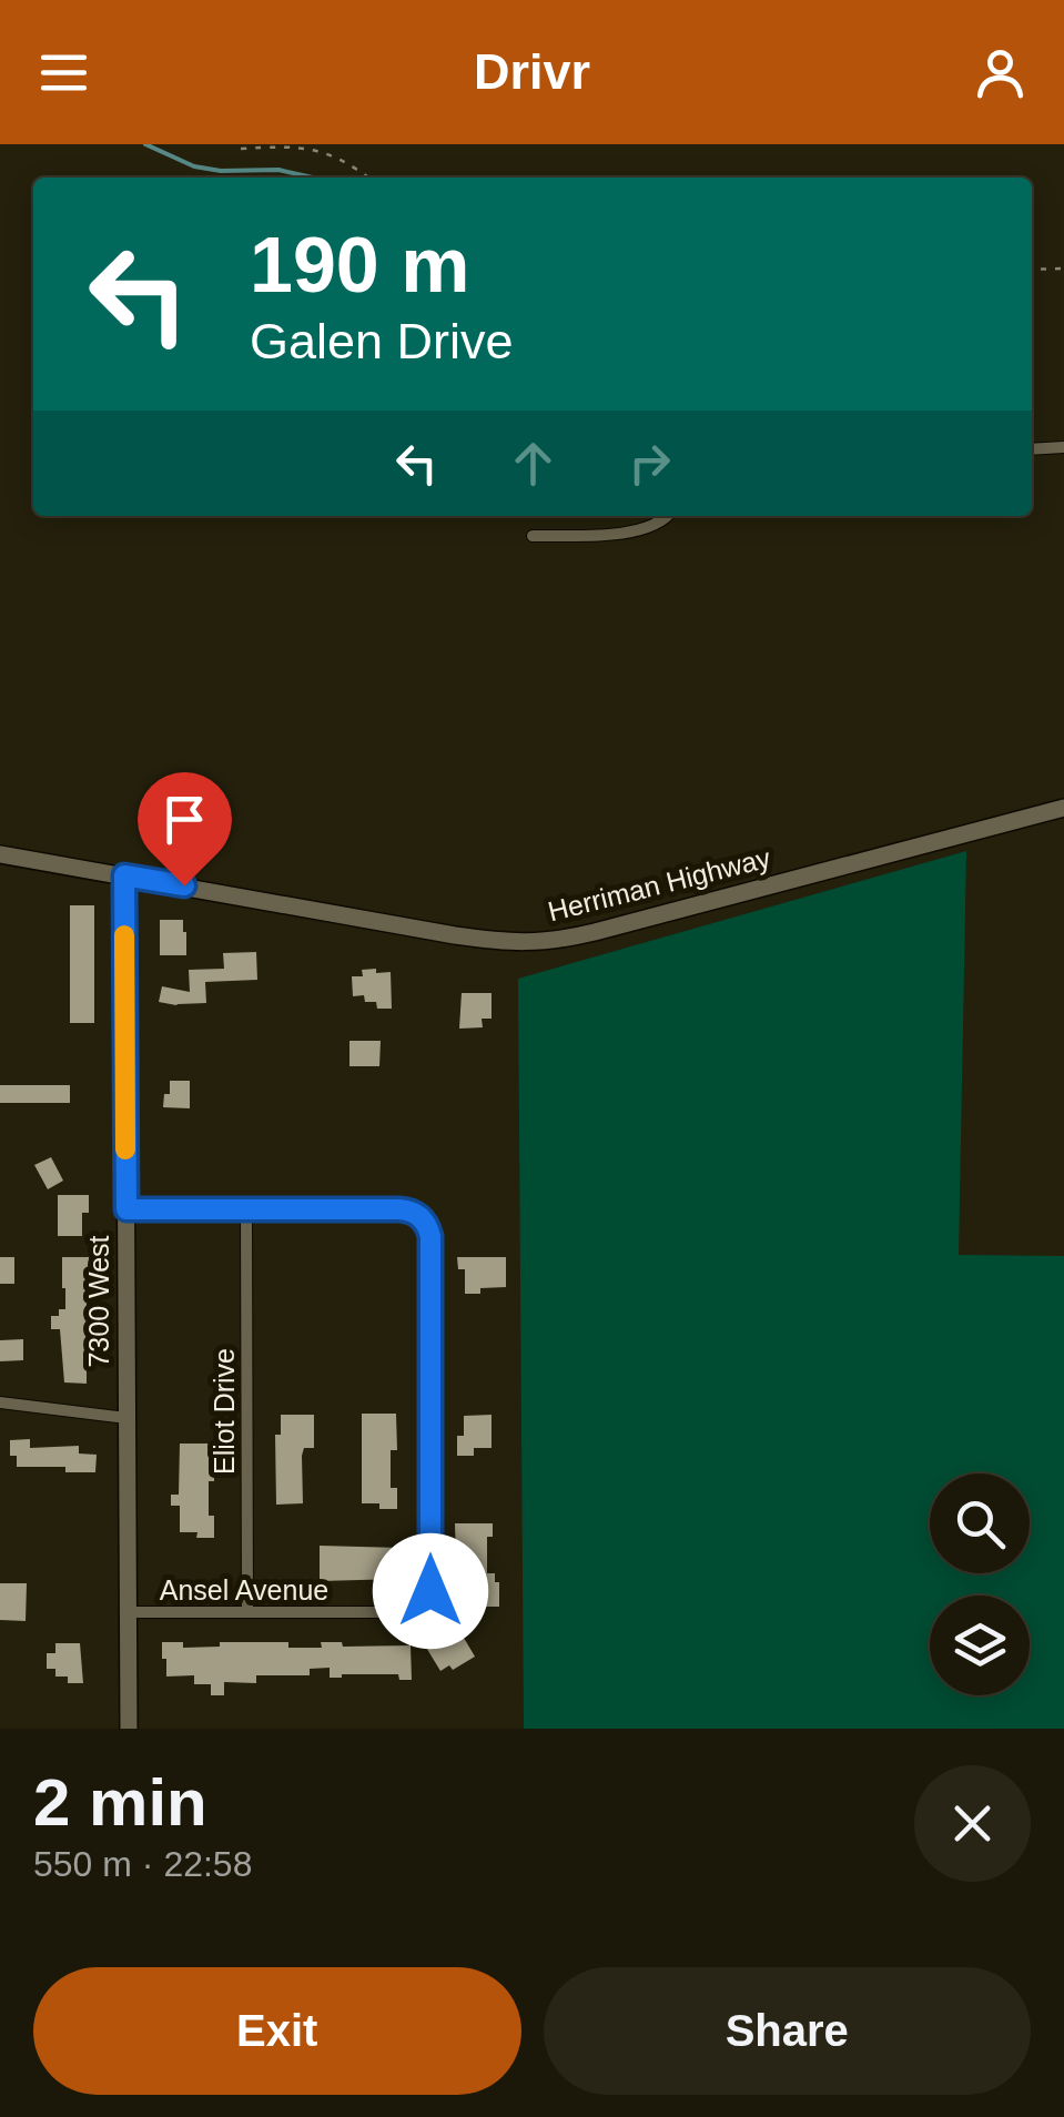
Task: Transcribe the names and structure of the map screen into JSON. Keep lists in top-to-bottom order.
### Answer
{
  "streets": {
    "main road": ["Herriman Highway", "7300 West"],
    "street": ["Eliot Drive", "Ansel Avenue"]
  },
  "crossings": [
    ["Herriman Highway", "7300 West"],
    ["7300 West", "Ansel Avenue"],
    ["Eliot Drive", "Ansel Avenue"]
  ],
  "page": {
    "header": "Drivr",
    "turn": ["190 m", "Galen Drive"],
    "heading": ["2 min", "550 m · 22:58"],
    "buttons": ["Exit", "Share"]
  }
}
